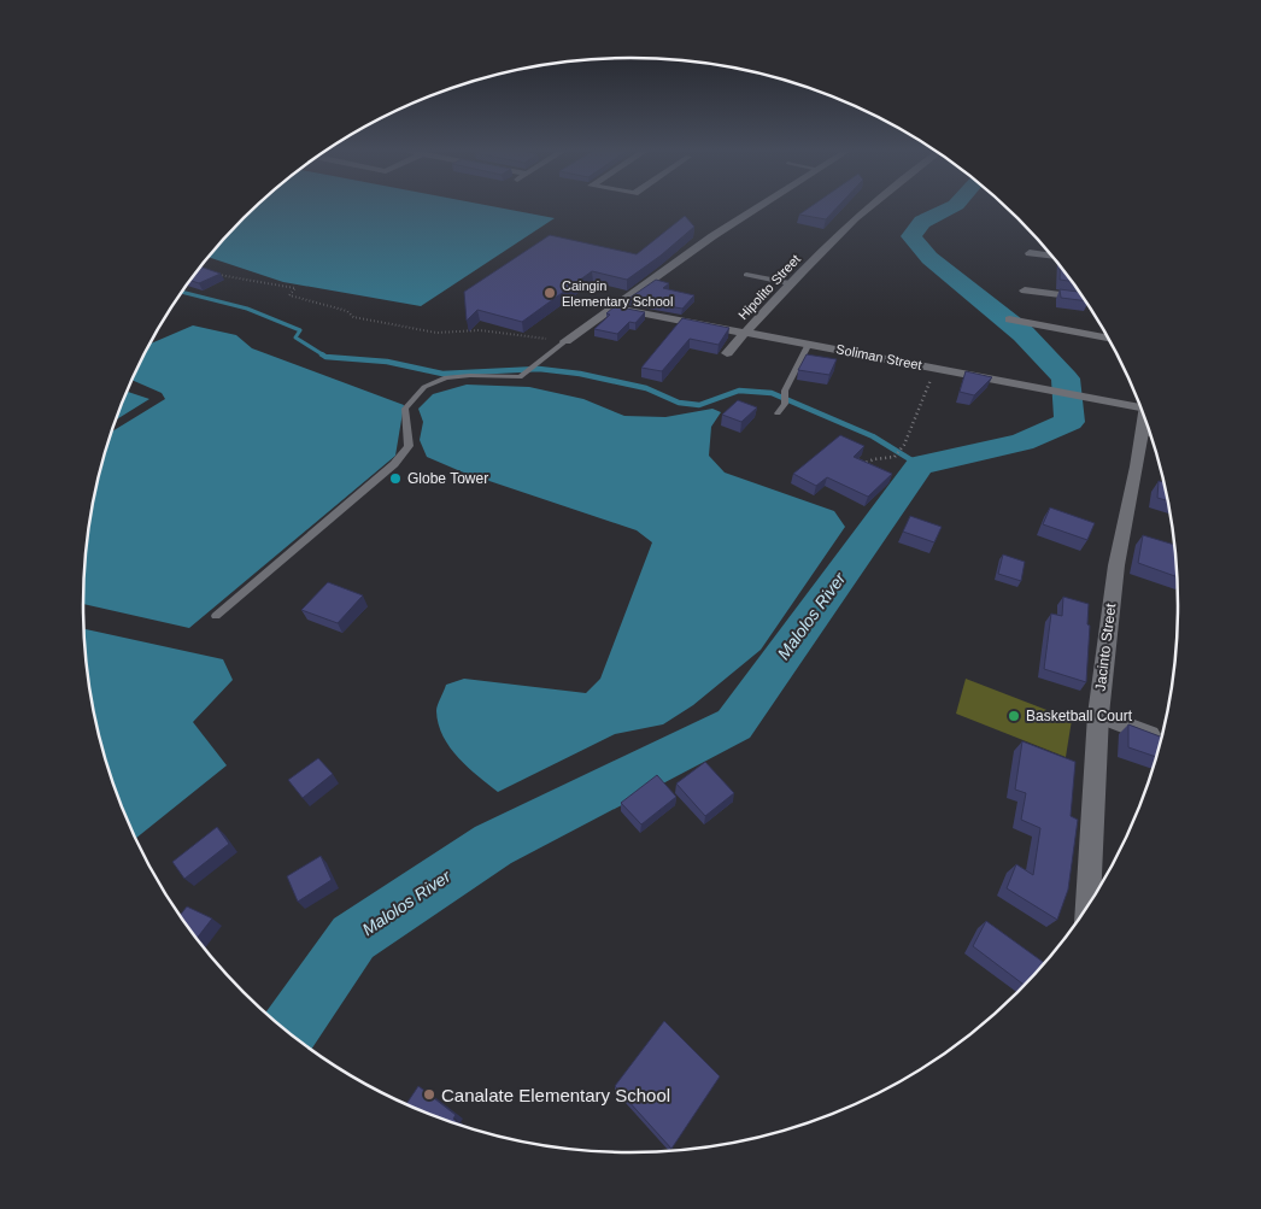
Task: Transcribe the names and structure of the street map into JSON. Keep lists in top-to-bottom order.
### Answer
{
  "streets": {
    "street": ["Hipolito Street", "Soliman Street", "Jacinto Street"]
  },
  "crossings": [
    ["Hipolito Street", "Soliman Street"]
  ],
  "water": ["Malolos River"],
  "places": [
    "Caingin Elementary School",
    "Globe Tower",
    "Basketball Court",
    "Canalate Elementary School"
  ]
}
